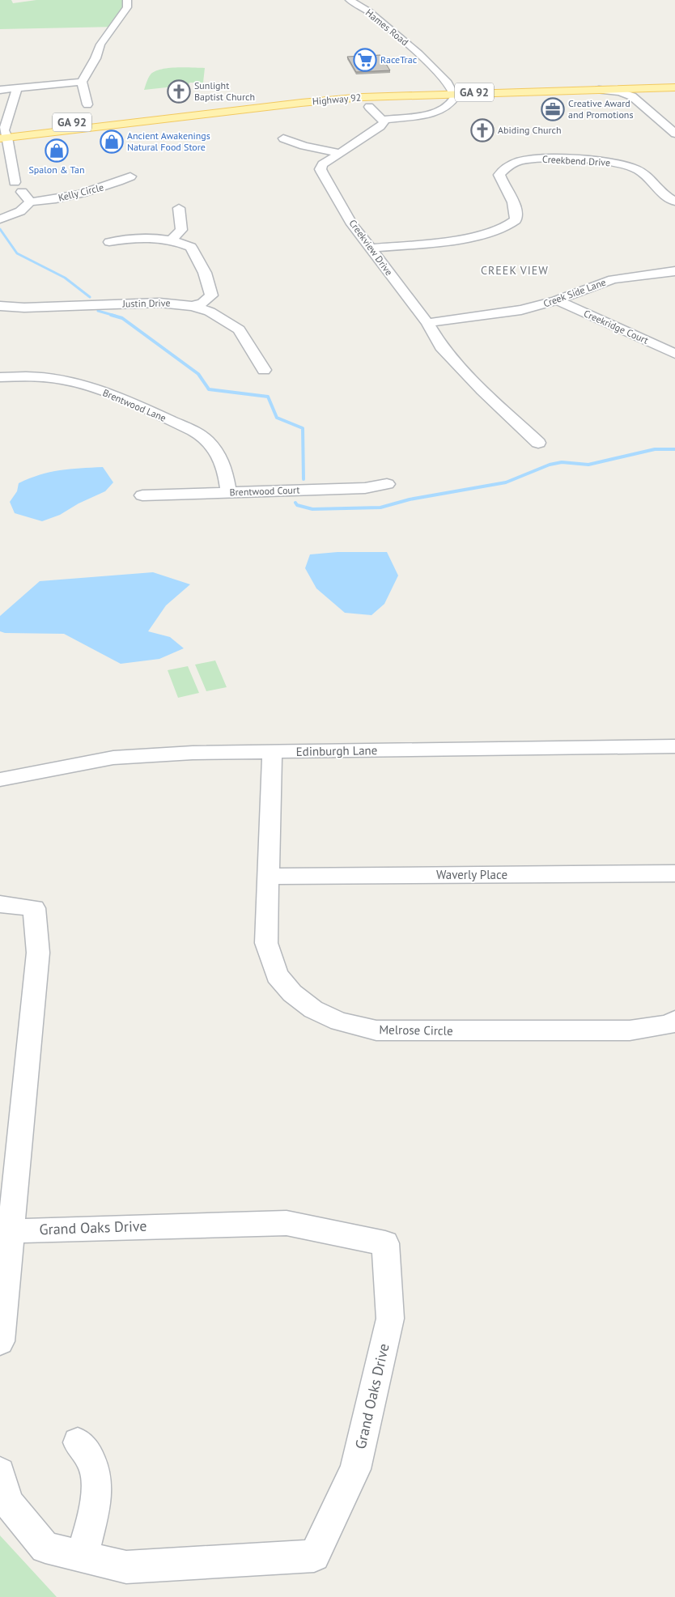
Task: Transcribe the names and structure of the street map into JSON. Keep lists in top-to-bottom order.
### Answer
{
  "streets": {
    "main road": ["GA 92", "Highway 92"],
    "street": [
      "Hames Road",
      "Creekbend Drive",
      "Kelly Circle",
      "Creekview Drive",
      "Creek Side Lane",
      "Justin Drive",
      "Creekridge Court",
      "Brentwood Lane",
      "Brentwood Court",
      "Edinburgh Lane",
      "Waverly Place",
      "Melrose Circle",
      "Grand Oaks Drive"
    ]
  },
  "crossings": [
    ["Hames Road", "Highway 92"],
    ["Creekbend Drive", "Creekview Drive"],
    ["Creekview Drive", "Creek Side Lane"],
    ["Creek Side Lane", "Creekridge Court"],
    ["Brentwood Lane", "Brentwood Court"],
    ["Edinburgh Lane", "Melrose Circle"],
    ["Waverly Place", "Melrose Circle"]
  ],
  "districts": ["CREEK VIEW"],
  "places": {
    "supermarket": ["RaceTrac"],
    "church": ["Sunlight Baptist Church", "Abiding Church"],
    "office": ["Creative Award and Promotions"],
    "shop": ["Ancient Awakenings Natural Food Store", "Spalon & Tan"]
  }
}
